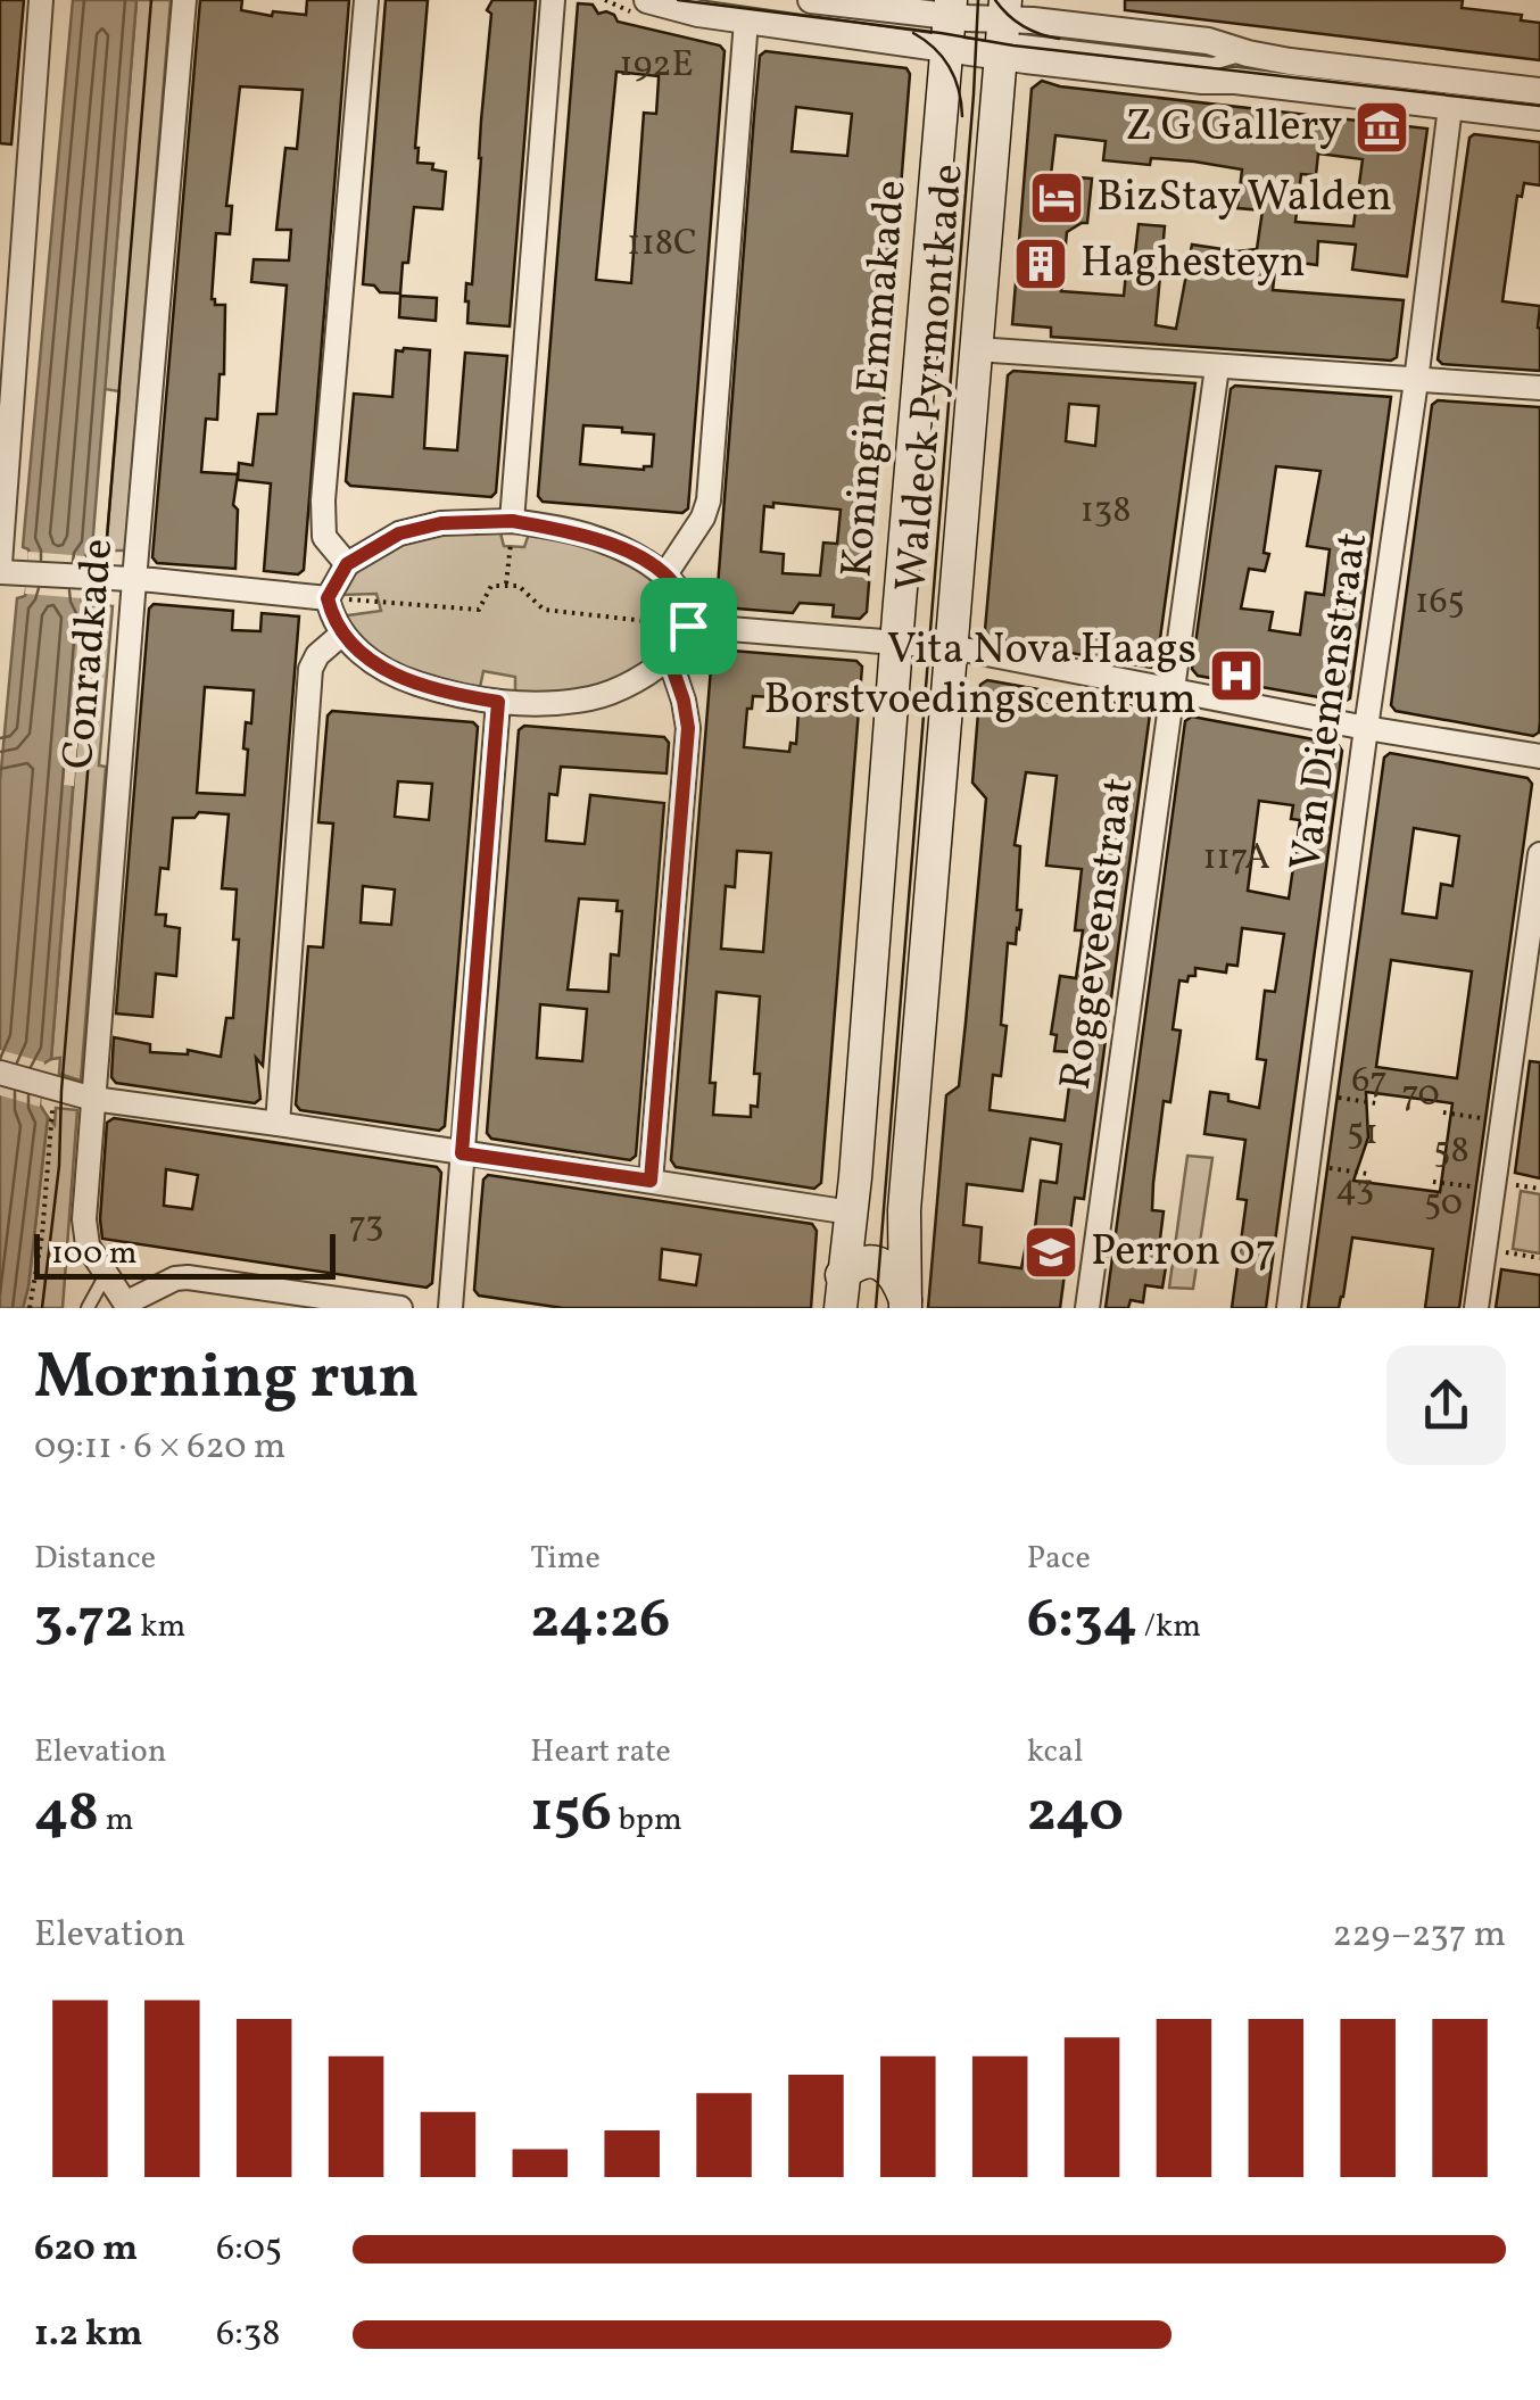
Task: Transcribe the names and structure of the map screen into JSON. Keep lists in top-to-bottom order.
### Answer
{
  "streets": {
    "main road": ["Waldeck Pyrmontkade", "Koningin Emmakade"],
    "street": ["Conradkade", "Van Diemenstraat", "Roggeveenstraat"]
  },
  "places": {
    "museum": ["Z G Gallery"],
    "hotel": ["BizStay Walden"],
    "building": ["Haghesteyn"],
    "hospital": ["Vita Nova Haags Borstvoedingscentrum"],
    "school or university": ["Perron 07"]
  },
  "house_numbers": [
    "192E",
    "118C",
    "138",
    "165",
    "117A",
    "67",
    "70",
    "51",
    "58",
    "43",
    "50",
    "73"
  ],
  "scale_bar": "100 m",
  "page": {
    "scale": "100 m",
    "heading": ["Morning run", "09:11 · 6 × 620 m"],
    "stats": [
      ["Distance", "3.72 km"],
      ["Time", "24:26"],
      ["Pace", "6:34 /km"],
      ["Elevation", "48 m"],
      ["Heart rate", "156 bpm"],
      ["kcal", "240"]
    ],
    "chart": ["Elevation", "229–237 m"],
    "list": [
      {
        "name": "620 m",
        "note": "6:05"
      },
      {
        "name": "1.2 km",
        "note": "6:38"
      }
    ]
  }
}
